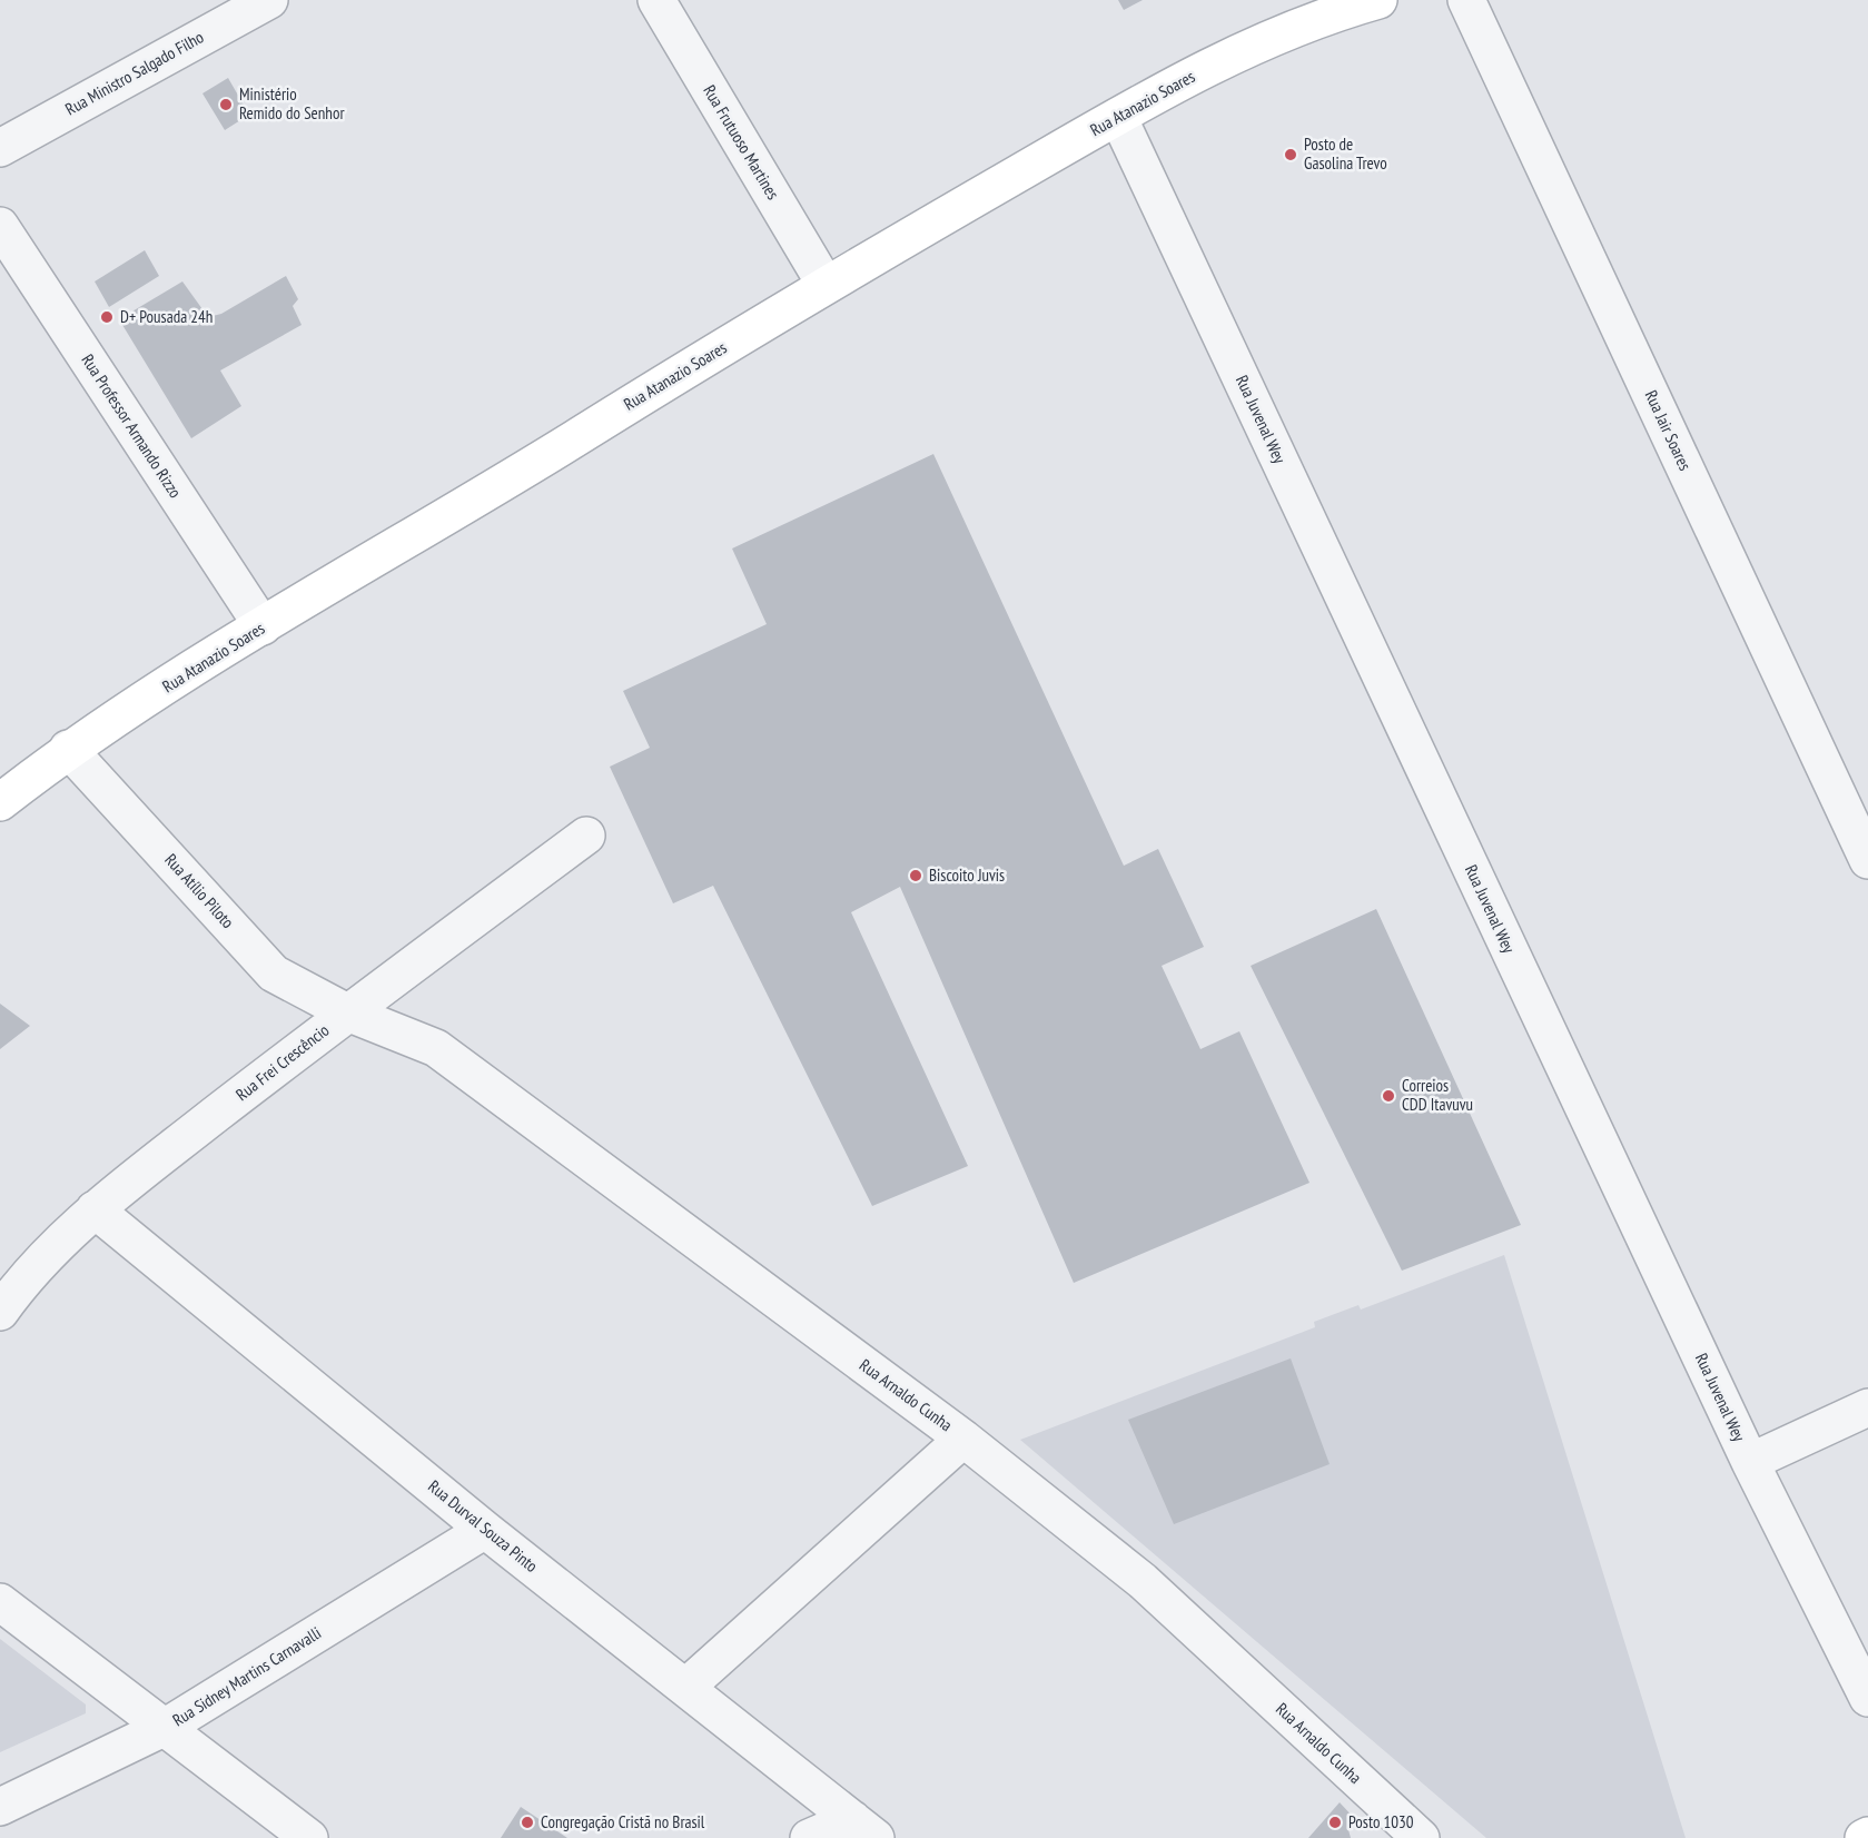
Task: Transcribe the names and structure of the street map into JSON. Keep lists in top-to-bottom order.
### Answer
{
  "streets": {
    "main road": ["Rua Atanazio Soares"],
    "street": [
      "Rua Ministro Salgado Filho",
      "Rua Frutuoso Martines",
      "Rua Juvenal Wey",
      "Rua Professor Armando Rizzo",
      "Rua Jair Soares",
      "Rua Atílio Piloto",
      "Rua Frei Crescêncio",
      "Rua Arnaldo Cunha",
      "Rua Durval Souza Pinto",
      "Rua Sidney Martins Carnavalli"
    ]
  },
  "crossings": [
    ["Rua Atanazio Soares", "Rua Frutuoso Martines"],
    ["Rua Atanazio Soares", "Rua Juvenal Wey"],
    ["Rua Atanazio Soares", "Rua Professor Armando Rizzo"],
    ["Rua Atanazio Soares", "Rua Atílio Piloto"],
    ["Rua Atílio Piloto", "Rua Frei Crescêncio"],
    ["Rua Atílio Piloto", "Rua Arnaldo Cunha"],
    ["Rua Frei Crescêncio", "Rua Arnaldo Cunha"],
    ["Rua Frei Crescêncio", "Rua Durval Souza Pinto"],
    ["Rua Durval Souza Pinto", "Rua Sidney Martins Carnavalli"]
  ],
  "places": [
    "Ministério Remido do Senhor",
    "Posto de Gasolina Trevo",
    "D+ Pousada 24h",
    "Biscoito Juvis",
    "Correios CDD Itavuvu",
    "Congregação Cristã no Brasil",
    "Posto 1030"
  ]
}
